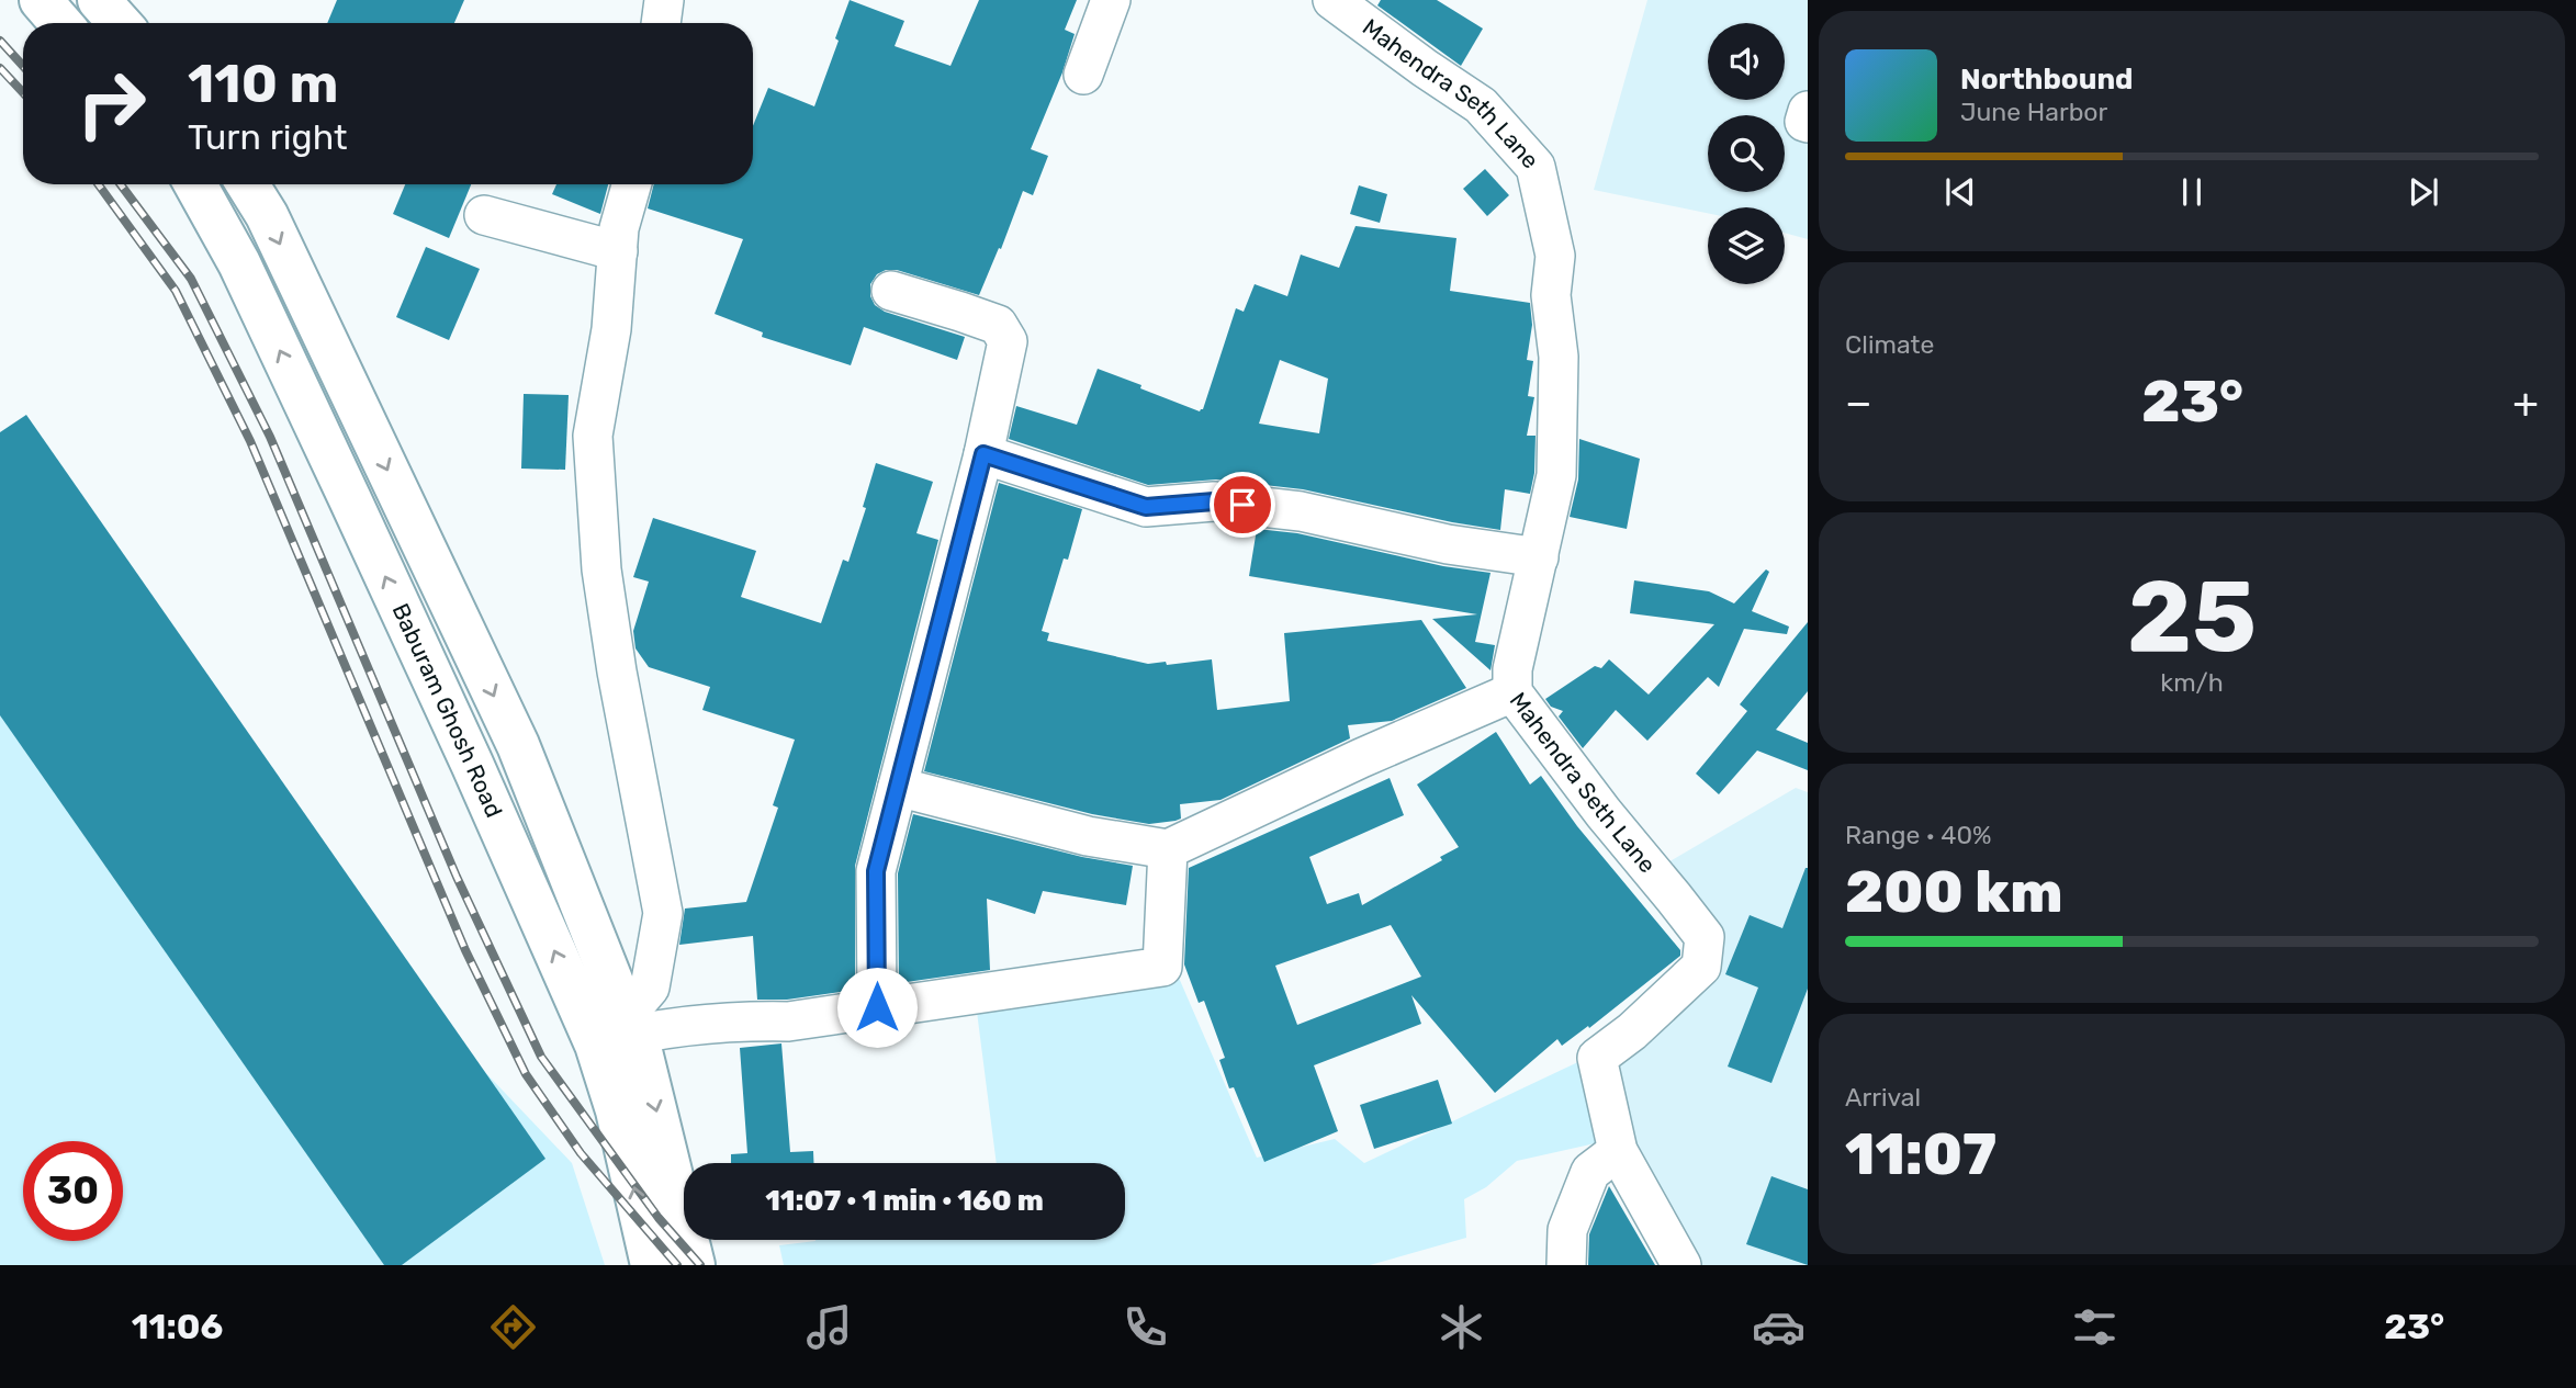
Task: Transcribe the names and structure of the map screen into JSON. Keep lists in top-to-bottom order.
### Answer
{
  "streets": {
    "main road": ["Baburam Ghosh Road"],
    "street": ["Mahendra Seth Lane"]
  },
  "page": {
    "turn": ["110 m", "Turn right"],
    "song": ["Northbound", "June Harbor"],
    "tile": [
      "Climate",
      ["25", "km/h"],
      ["Range · 40%", "200 km"],
      ["Arrival", "11:07"]
    ],
    "heat": ["−", "23°", "+"],
    "limit": "30",
    "trip": "11:07 · 1 min · 160 m",
    "tabs": ["11:06", "23°"]
  }
}
